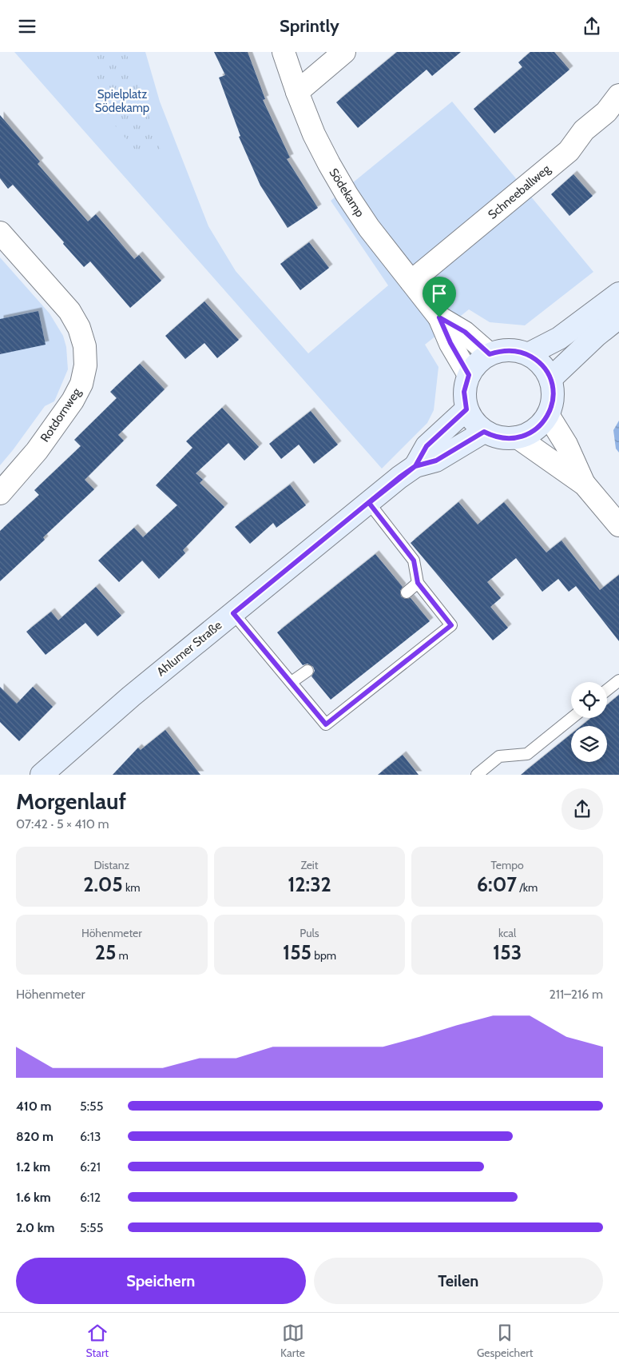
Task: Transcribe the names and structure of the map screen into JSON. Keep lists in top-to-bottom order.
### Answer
{
  "streets": {
    "main road": ["Ahlumer Straße"],
    "street": ["Schneeballweg", "Södekamp", "Rotdornweg"]
  },
  "crossings": [
    ["Schneeballweg", "Södekamp"],
    ["Södekamp", "Ahlumer Straße"]
  ],
  "parks": ["Spielplatz Södekamp"],
  "page": {
    "header": "Sprintly",
    "heading": ["Morgenlauf", "07:42 · 5 × 410 m"],
    "stats": [
      ["Distanz", "2.05 km"],
      ["Zeit", "12:32"],
      ["Tempo", "6:07 /km"],
      ["Höhenmeter", "25 m"],
      ["Puls", "155 bpm"],
      ["kcal", "153"]
    ],
    "chart": ["Höhenmeter", "211–216 m"],
    "list": [
      {
        "name": "410 m",
        "note": "5:55"
      },
      {
        "name": "820 m",
        "note": "6:13"
      },
      {
        "name": "1.2 km",
        "note": "6:21"
      },
      {
        "name": "1.6 km",
        "note": "6:12"
      },
      {
        "name": "2.0 km",
        "note": "5:55"
      }
    ],
    "buttons": ["Speichern", "Teilen"],
    "tabs": ["Start", "Karte", "Gespeichert"]
  }
}
